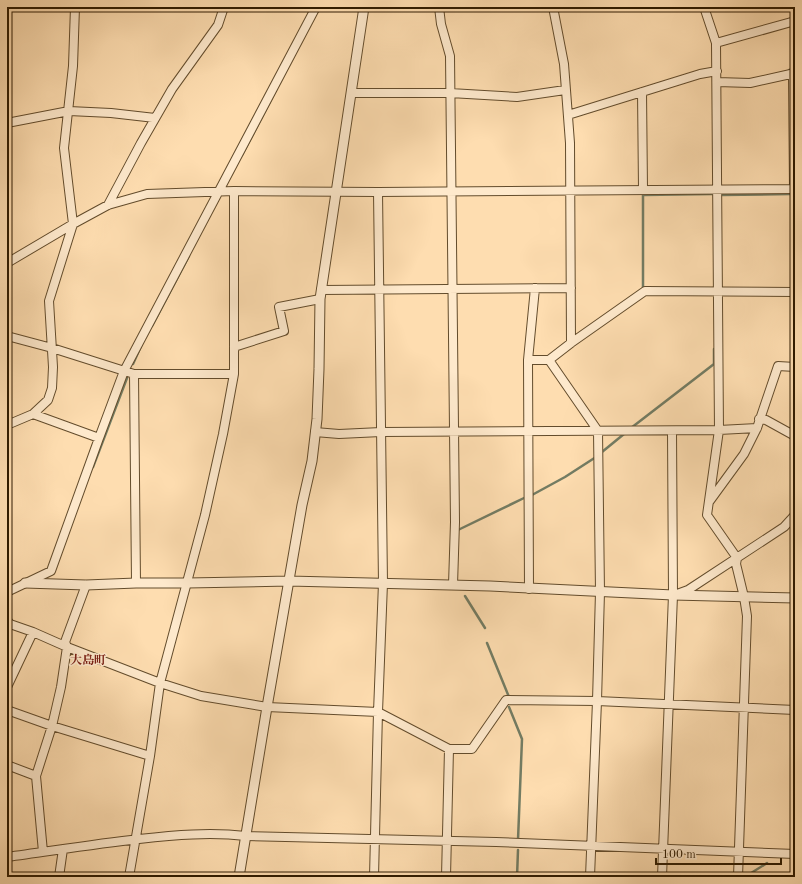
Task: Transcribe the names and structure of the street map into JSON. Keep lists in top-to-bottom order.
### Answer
{
  "districts": ["大島町"],
  "scale_bar": "100 m"
}
